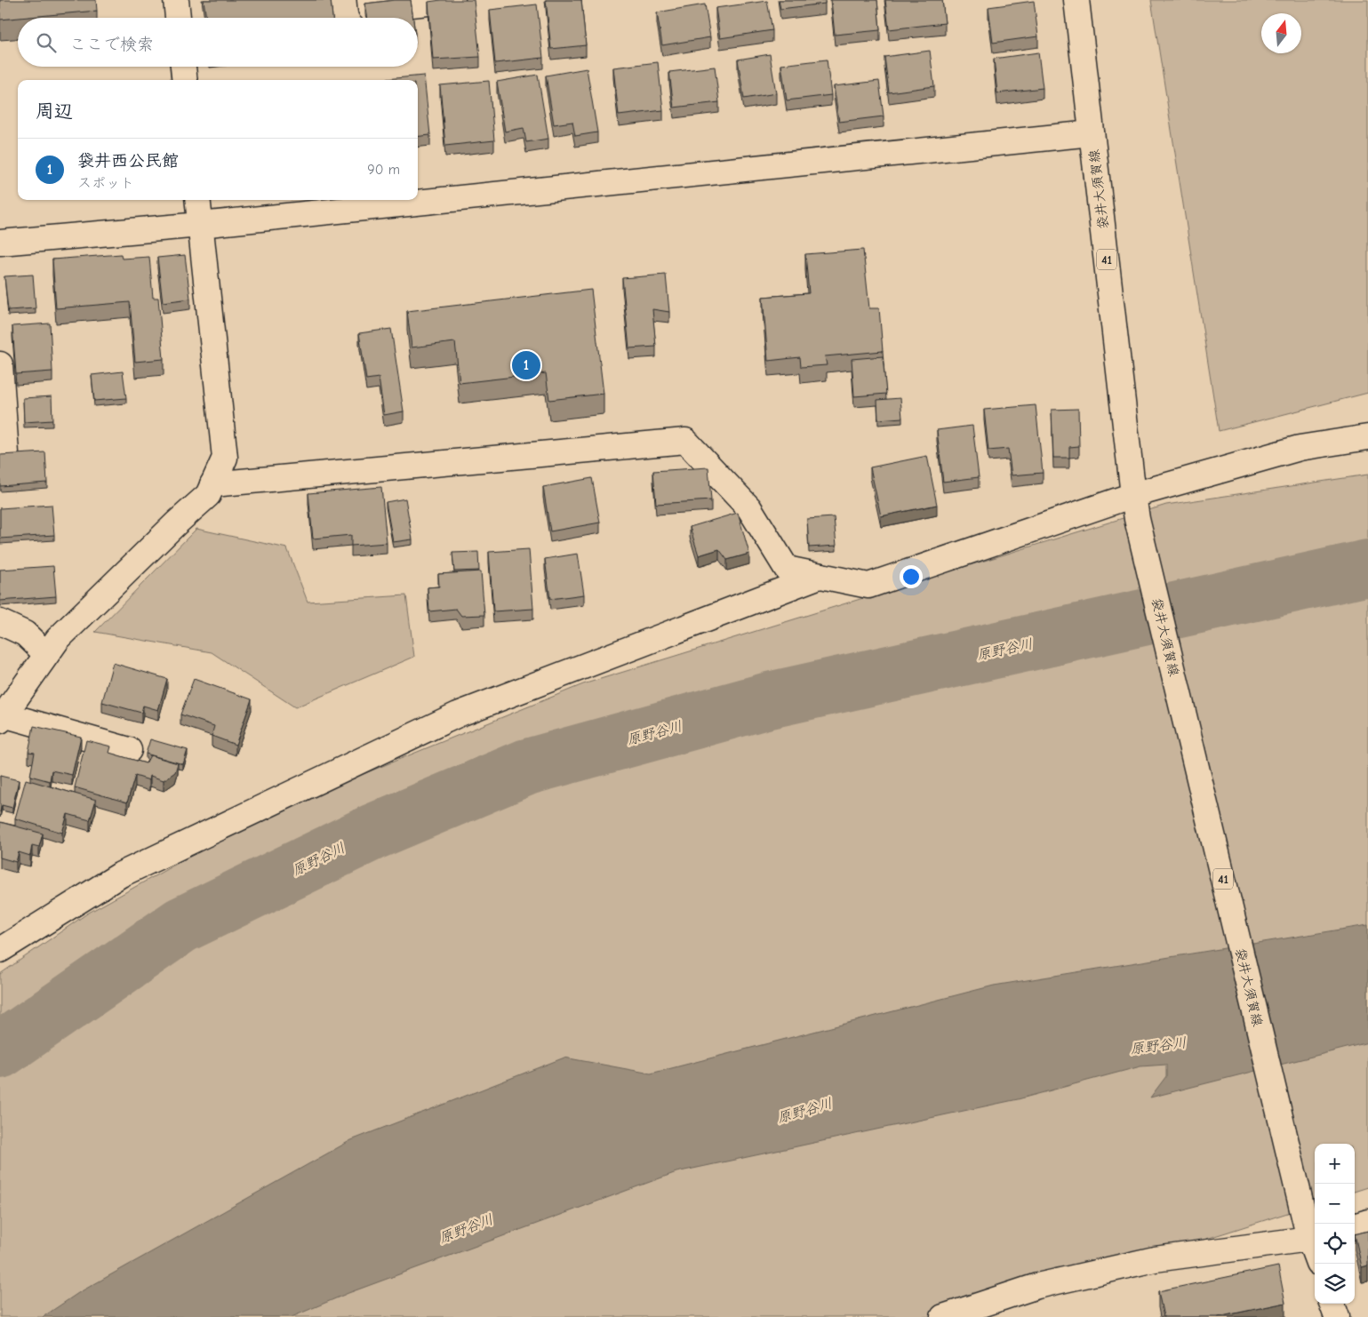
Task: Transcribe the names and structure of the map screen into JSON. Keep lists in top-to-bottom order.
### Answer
{
  "streets": {
    "street": ["袋井大須賀線", "41"]
  },
  "water": ["原野谷川"],
  "north": "top",
  "page": {
    "search": "ここで検索",
    "heading": "周辺",
    "list": [
      {
        "mark": "1",
        "name": "袋井西公民館",
        "note": "スポット",
        "value": "90 m"
      }
    ],
    "pins": "1",
    "map_buttons": ["+", "−"]
  }
}
